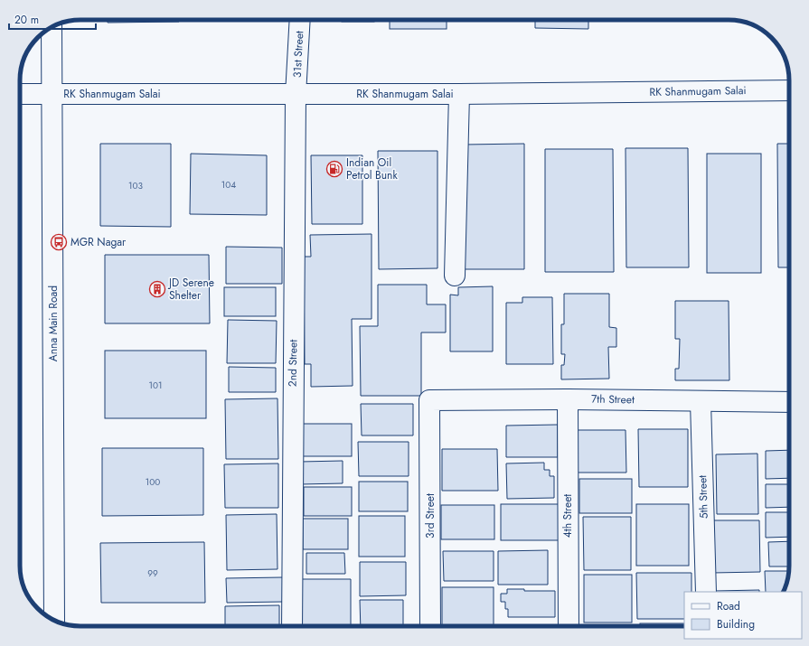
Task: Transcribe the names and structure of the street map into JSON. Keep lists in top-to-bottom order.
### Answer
{
  "streets": {
    "street": [
      "31st Street",
      "RK Shanmugam Salai",
      "Anna Main Road",
      "2nd Street",
      "7th Street",
      "5th Street",
      "3rd Street",
      "4th Street"
    ]
  },
  "crossings": [
    ["31st Street", "RK Shanmugam Salai"],
    ["31st Street", "2nd Street"],
    ["RK Shanmugam Salai", "Anna Main Road"],
    ["RK Shanmugam Salai", "2nd Street"],
    ["7th Street", "5th Street"],
    ["7th Street", "3rd Street"],
    ["7th Street", "4th Street"]
  ],
  "places": {
    "fuel station": ["Indian Oil Petrol Bunk"],
    "bus stop": ["MGR Nagar"],
    "building": ["JD Serene Shelter"]
  },
  "house_numbers": [
    "104",
    "103",
    "101",
    "100",
    "99"
  ],
  "legend": ["Road", "Building"],
  "scale_bar": "20 m"
}
